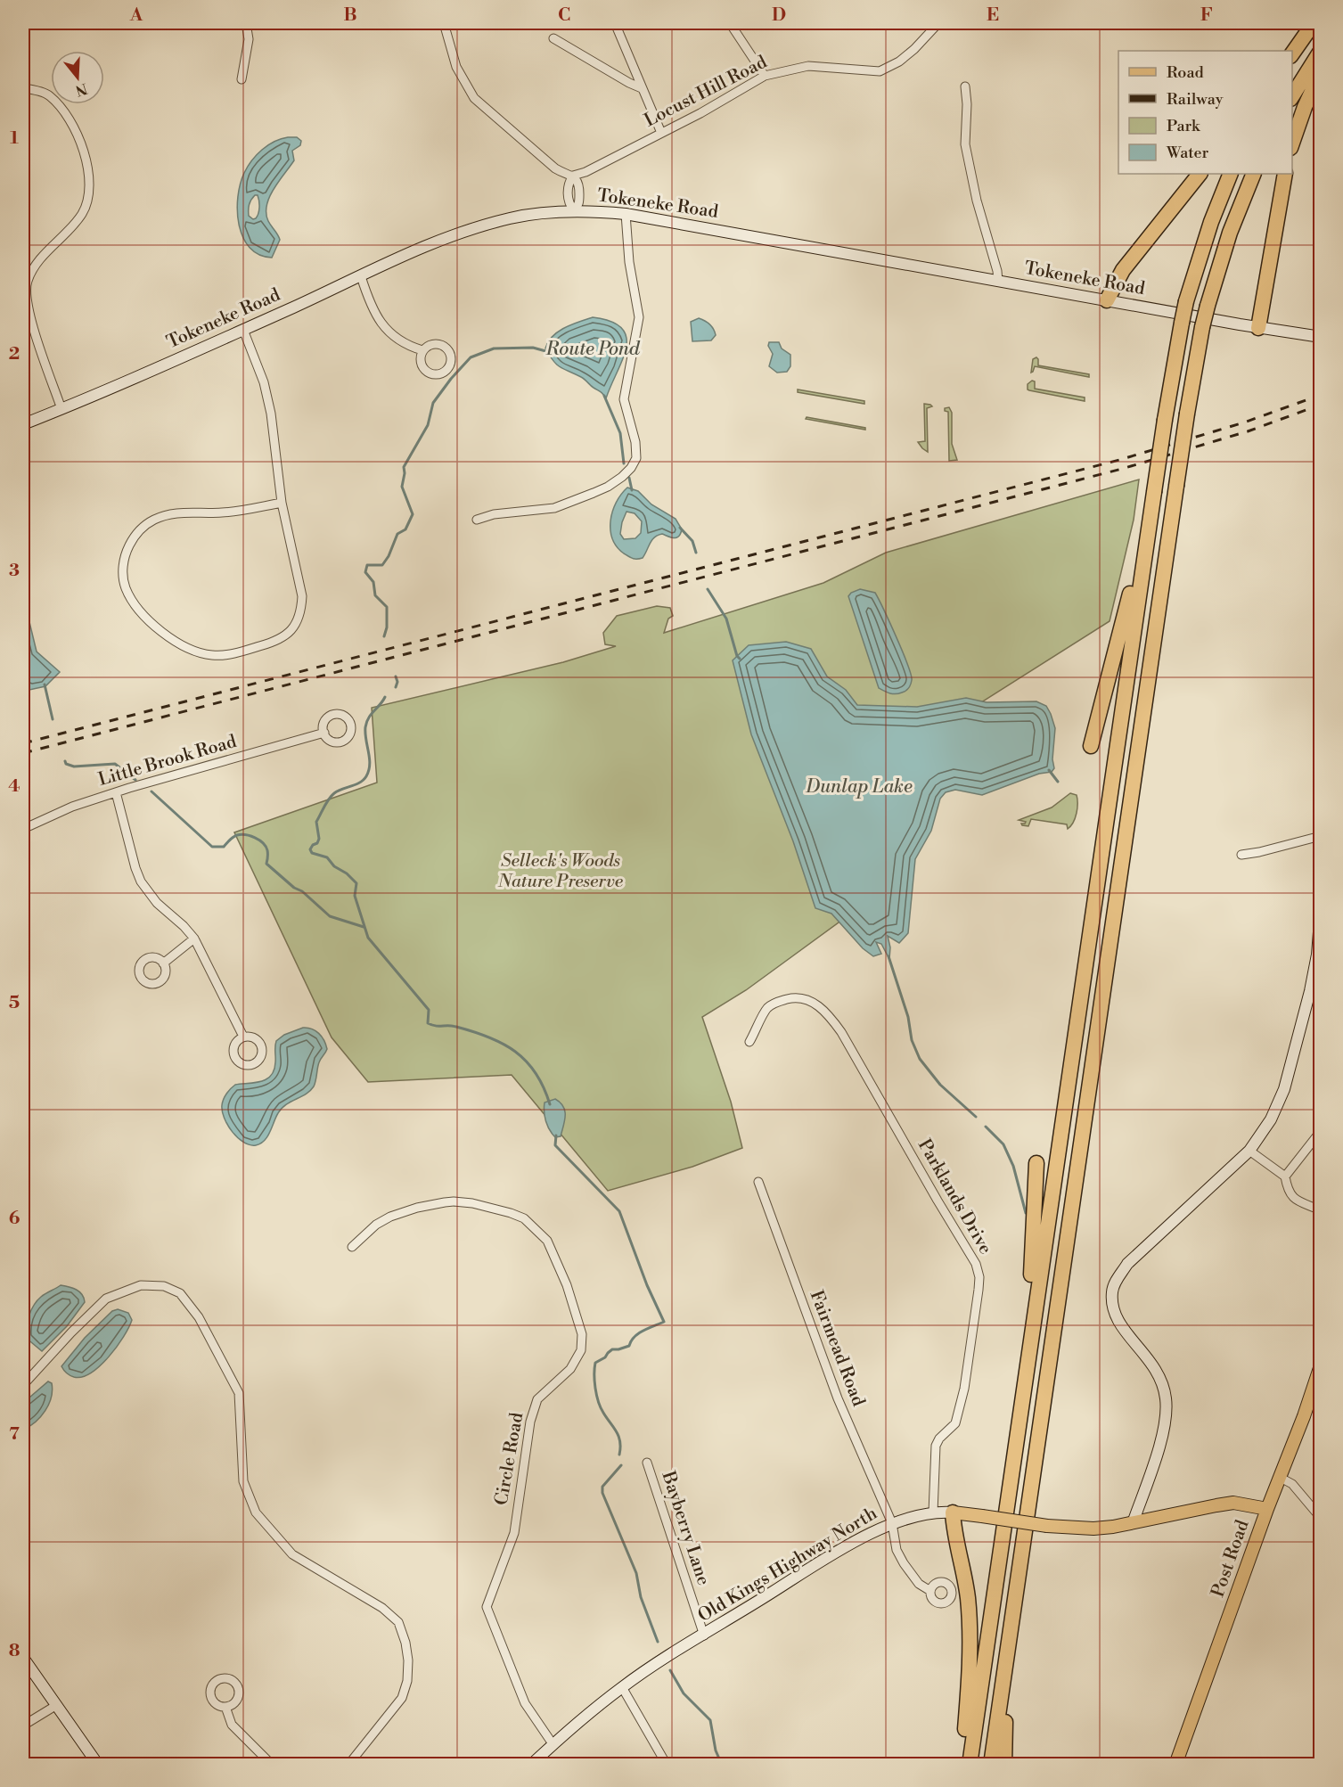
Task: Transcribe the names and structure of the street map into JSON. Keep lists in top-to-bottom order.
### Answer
{
  "streets": {
    "main road": ["Tokeneke Road", "Post Road", "Old Kings Highway North"],
    "street": [
      "Locust Hill Road",
      "Little Brook Road",
      "Parklands Drive",
      "Fairmead Road",
      "Circle Road",
      "Bayberry Lane"
    ]
  },
  "crossings": [
    ["Parklands Drive", "Old Kings Highway North"],
    ["Fairmead Road", "Old Kings Highway North"],
    ["Circle Road", "Old Kings Highway North"],
    ["Bayberry Lane", "Old Kings Highway North"],
    ["Post Road", "Old Kings Highway North"]
  ],
  "water": ["Route Pond", "Dunlap Lake"],
  "parks": ["Selleck's Woods Nature Preserve"],
  "legend": [
    "Road",
    "Railway",
    "Park",
    "Water"
  ],
  "north": "bottom",
  "grid": {
    "columns": [
      "A",
      "B",
      "C",
      "D",
      "E",
      "F"
    ],
    "rows": [
      "1",
      "2",
      "3",
      "4",
      "5",
      "6",
      "7",
      "8"
    ]
  }
}
